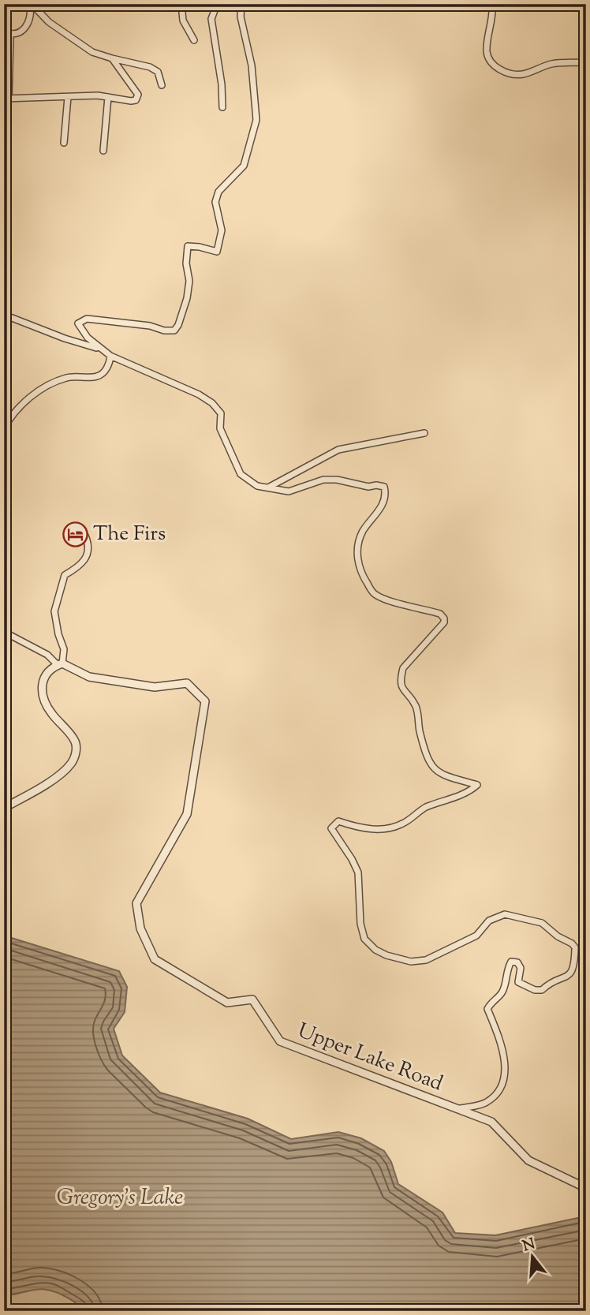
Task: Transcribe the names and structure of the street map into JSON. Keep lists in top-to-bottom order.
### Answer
{
  "streets": {
    "street": ["Upper Lake Road"]
  },
  "water": ["Gregory's Lake"],
  "places": {
    "hotel": ["The Firs"]
  },
  "north": "top"
}
